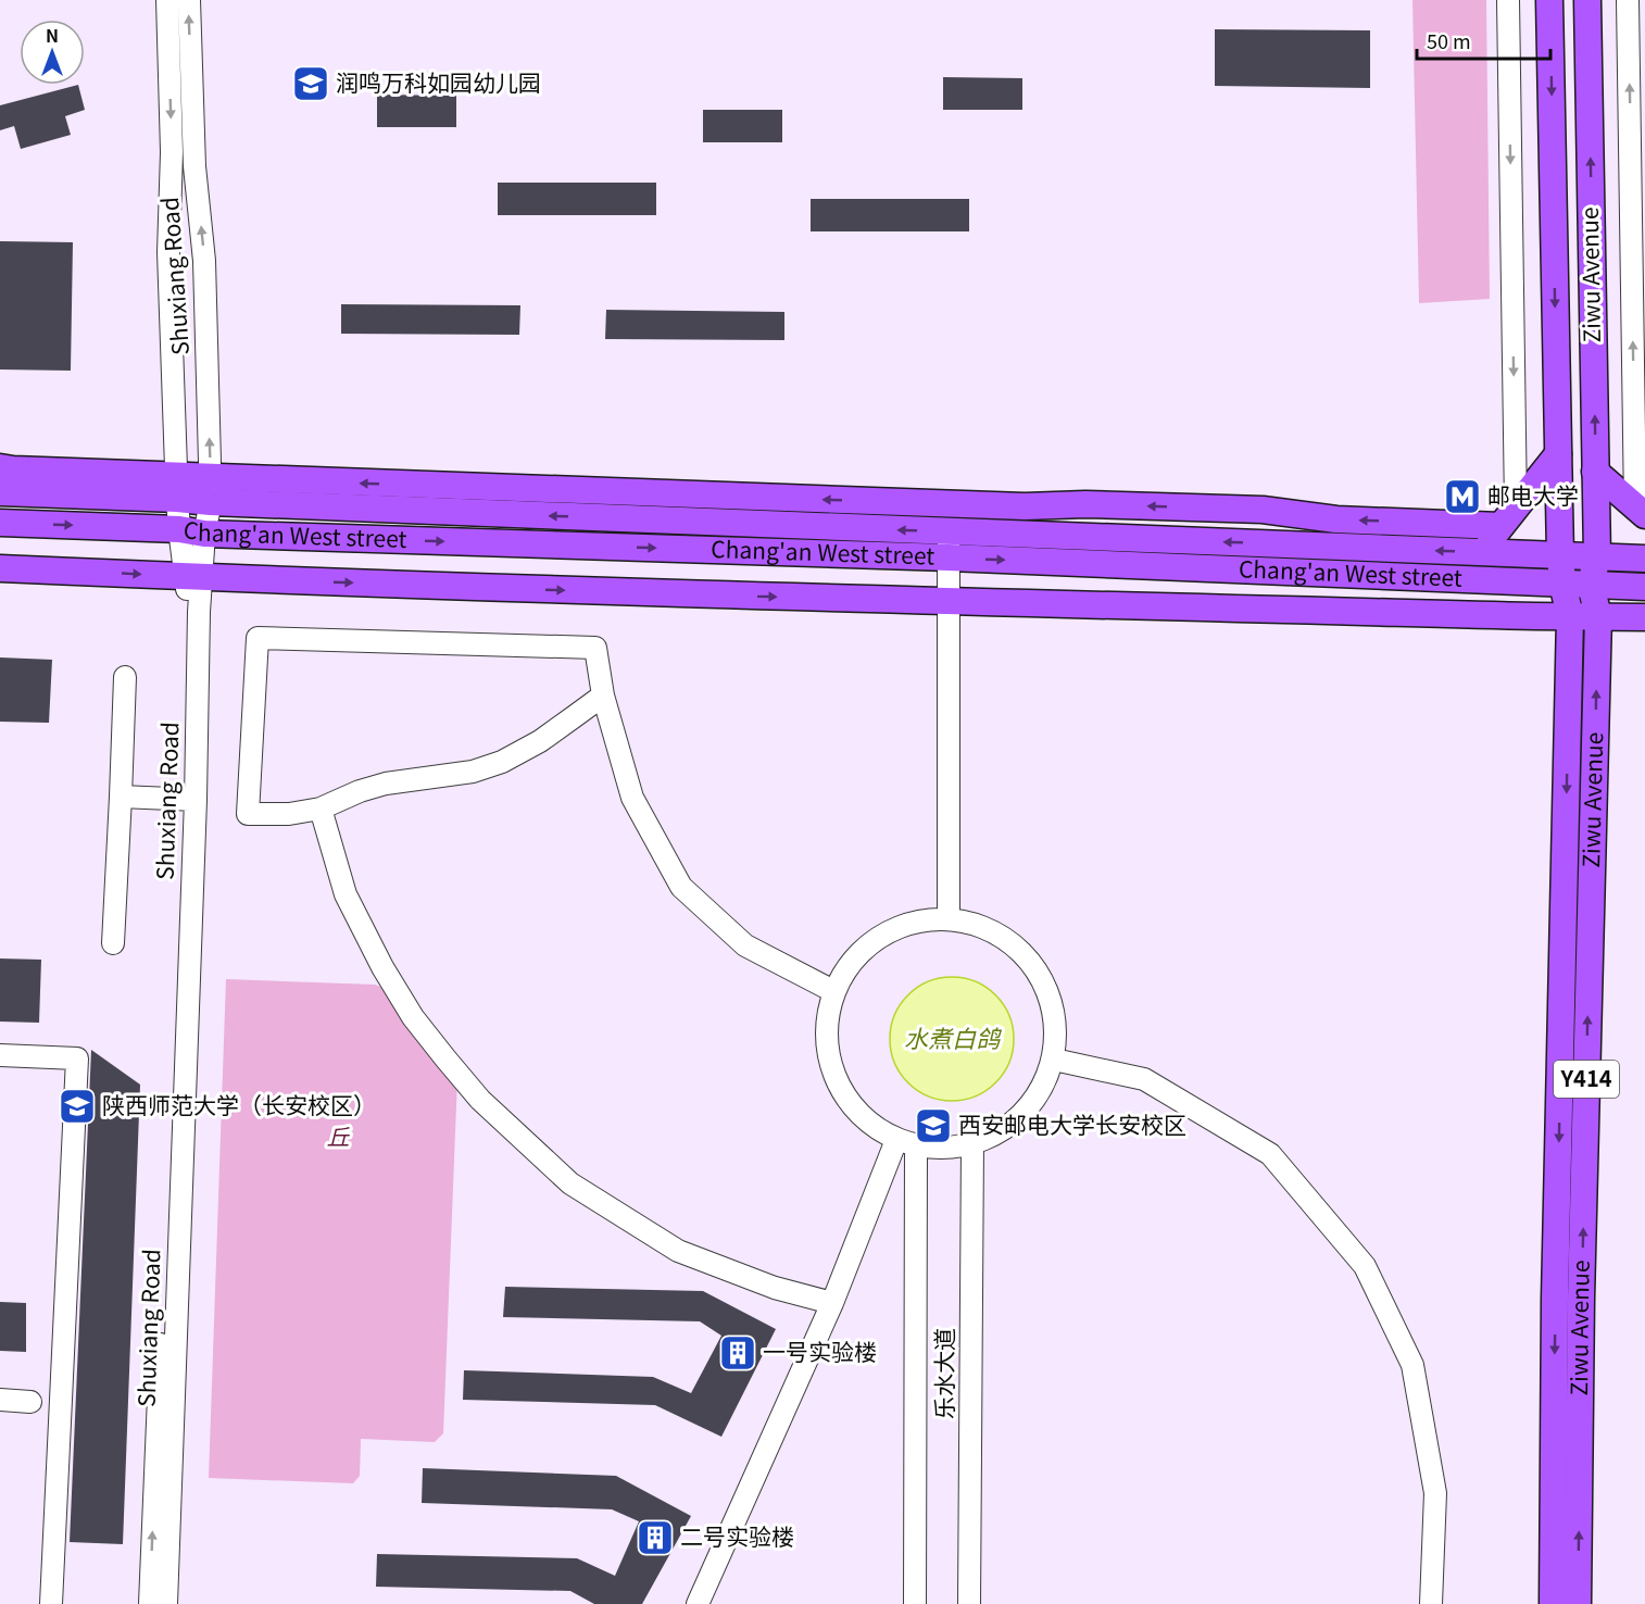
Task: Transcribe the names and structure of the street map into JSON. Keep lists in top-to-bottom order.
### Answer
{
  "streets": {
    "main road": ["Ziwu Avenue", "Chang'an West street", "Y414"],
    "street": ["Shuxiang Road", "乐水大道"]
  },
  "crossings": [
    ["Ziwu Avenue", "Chang'an West street"],
    ["Shuxiang Road", "Chang'an West street"]
  ],
  "water": ["水煮白鸽"],
  "parks": ["丘"],
  "places": {
    "school or university": ["润鸣万科如园幼儿园", "陕西师范大学（长安校区）", "西安邮电大学长安校区"],
    "metro station": ["邮电大学"],
    "building": ["一号实验楼", "二号实验楼"]
  },
  "scale_bar": "50 m",
  "north": "top"
}
